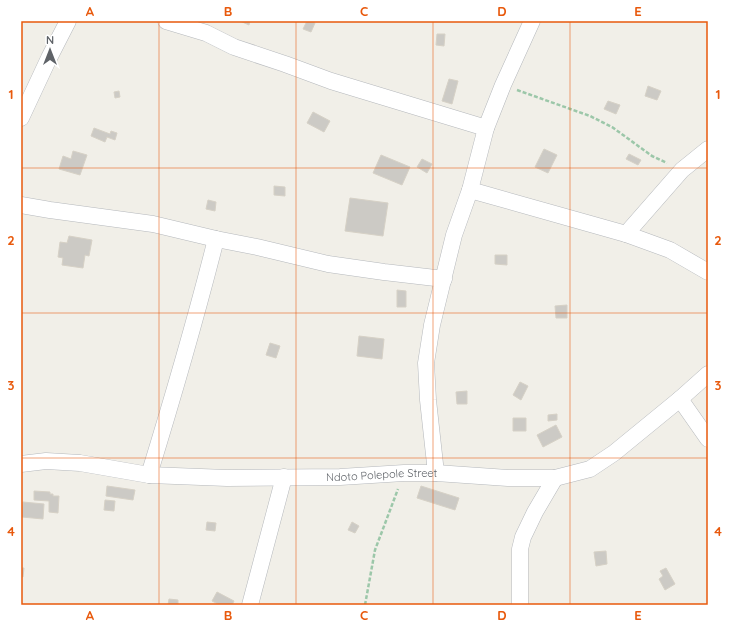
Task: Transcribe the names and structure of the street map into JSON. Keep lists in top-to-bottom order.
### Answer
{
  "streets": {
    "street": ["Ndoto Polepole Street"]
  },
  "north": "top",
  "grid": {
    "columns": [
      "A",
      "B",
      "C",
      "D",
      "E"
    ],
    "rows": [
      "1",
      "2",
      "3",
      "4"
    ]
  }
}
